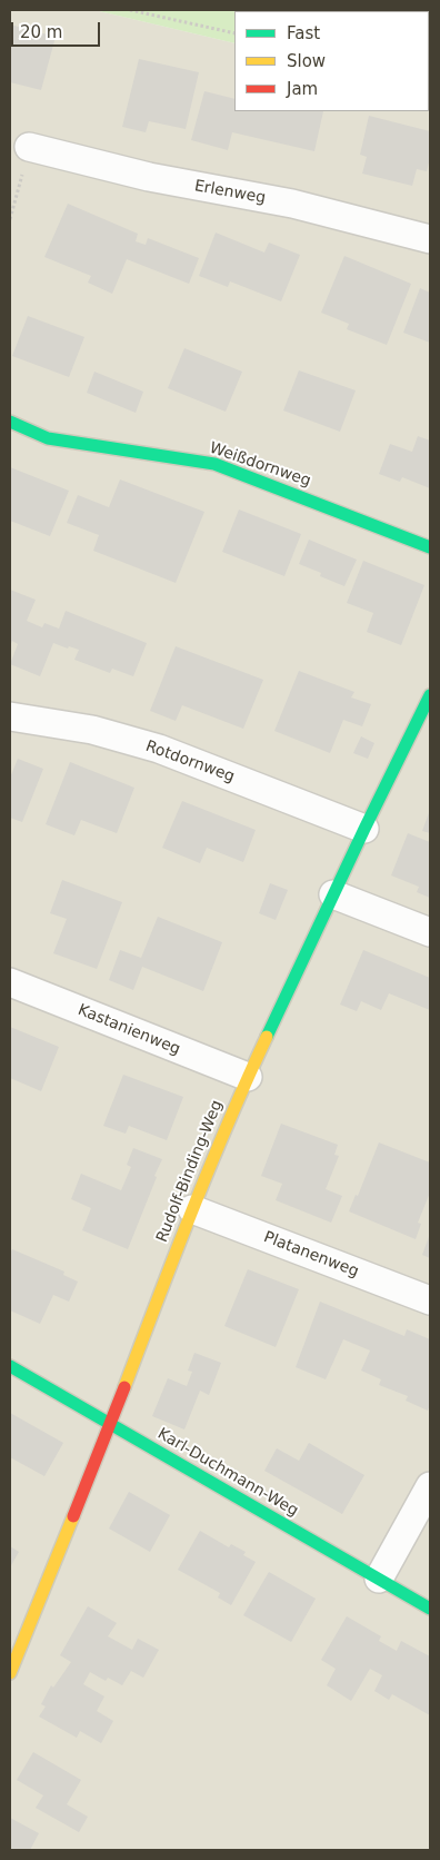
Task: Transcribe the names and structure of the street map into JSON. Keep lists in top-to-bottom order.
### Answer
{
  "streets": {
    "street": [
      "Erlenweg",
      "Weißdornweg",
      "Rotdornweg",
      "Kastanienweg",
      "Rudolf-Binding-Weg",
      "Platanenweg",
      "Karl-Duchmann-Weg"
    ]
  },
  "crossings": [
    ["Rotdornweg", "Rudolf-Binding-Weg"],
    ["Kastanienweg", "Rudolf-Binding-Weg"],
    ["Rudolf-Binding-Weg", "Platanenweg"],
    ["Rudolf-Binding-Weg", "Karl-Duchmann-Weg"]
  ],
  "legend": ["Fast", "Slow", "Jam"],
  "scale_bar": "20 m"
}
